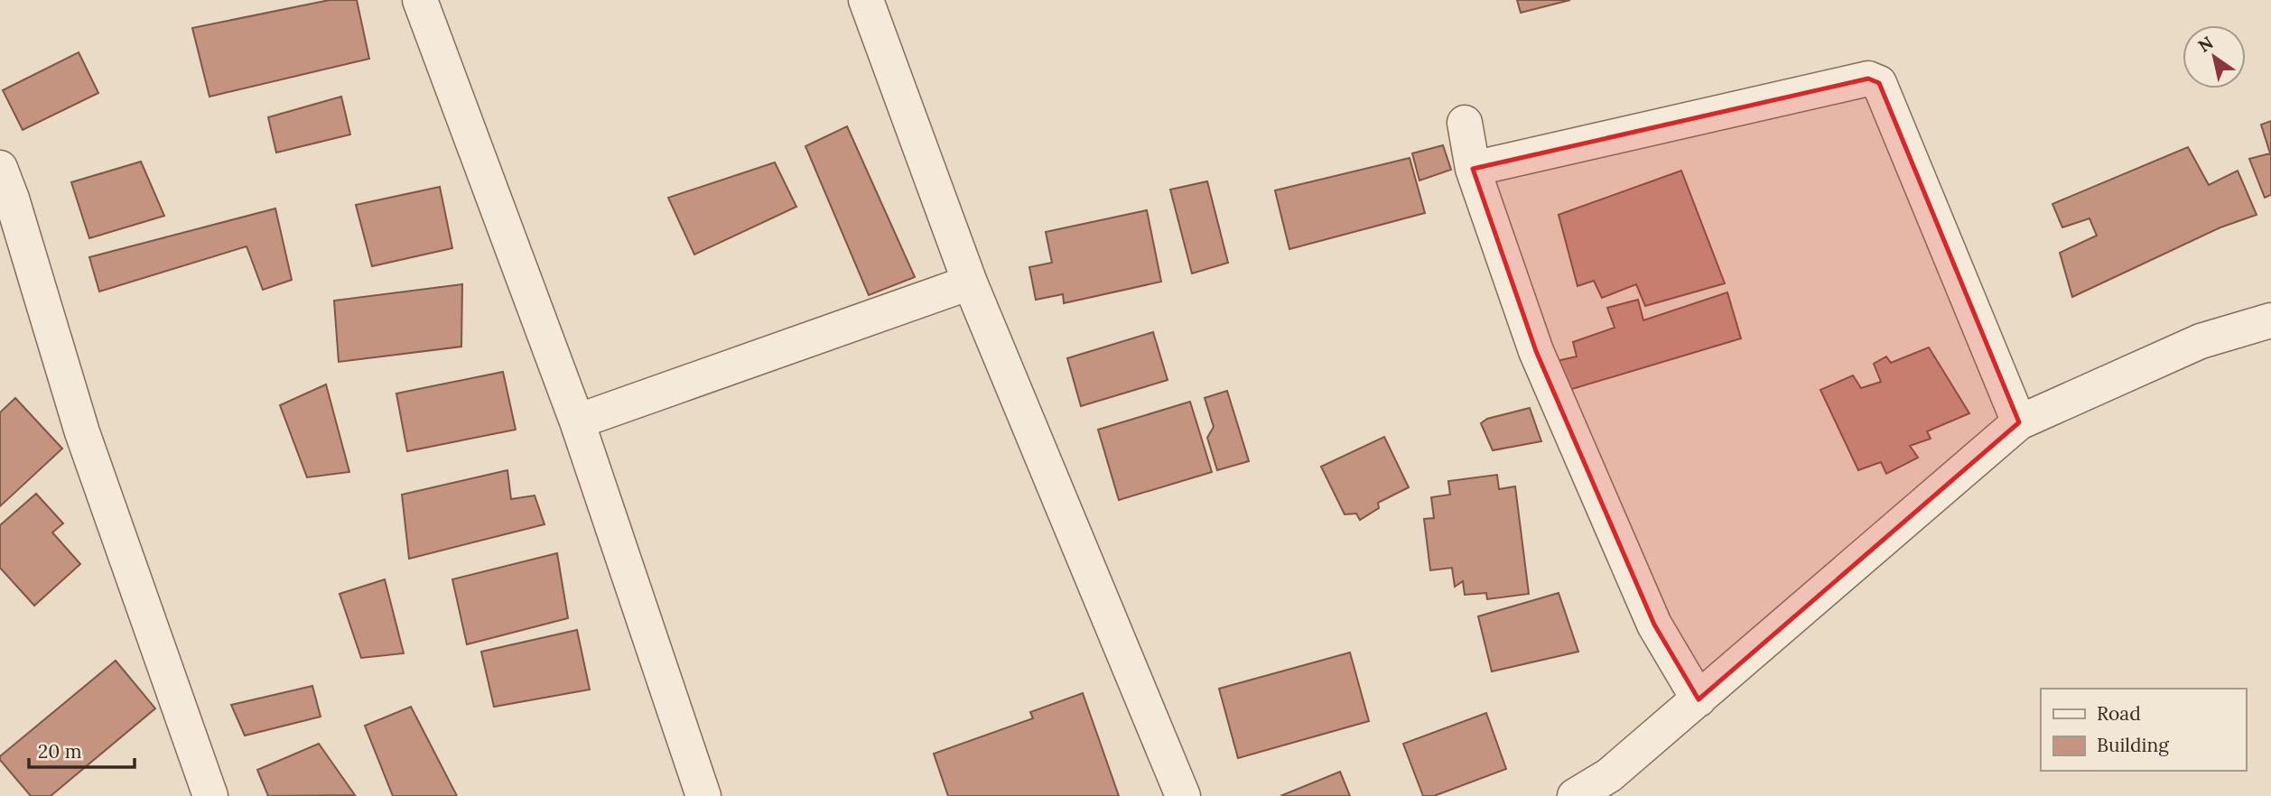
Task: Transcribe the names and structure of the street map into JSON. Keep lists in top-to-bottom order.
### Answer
{
  "legend": ["Road", "Building"],
  "scale_bar": "20 m",
  "north": "top left"
}
